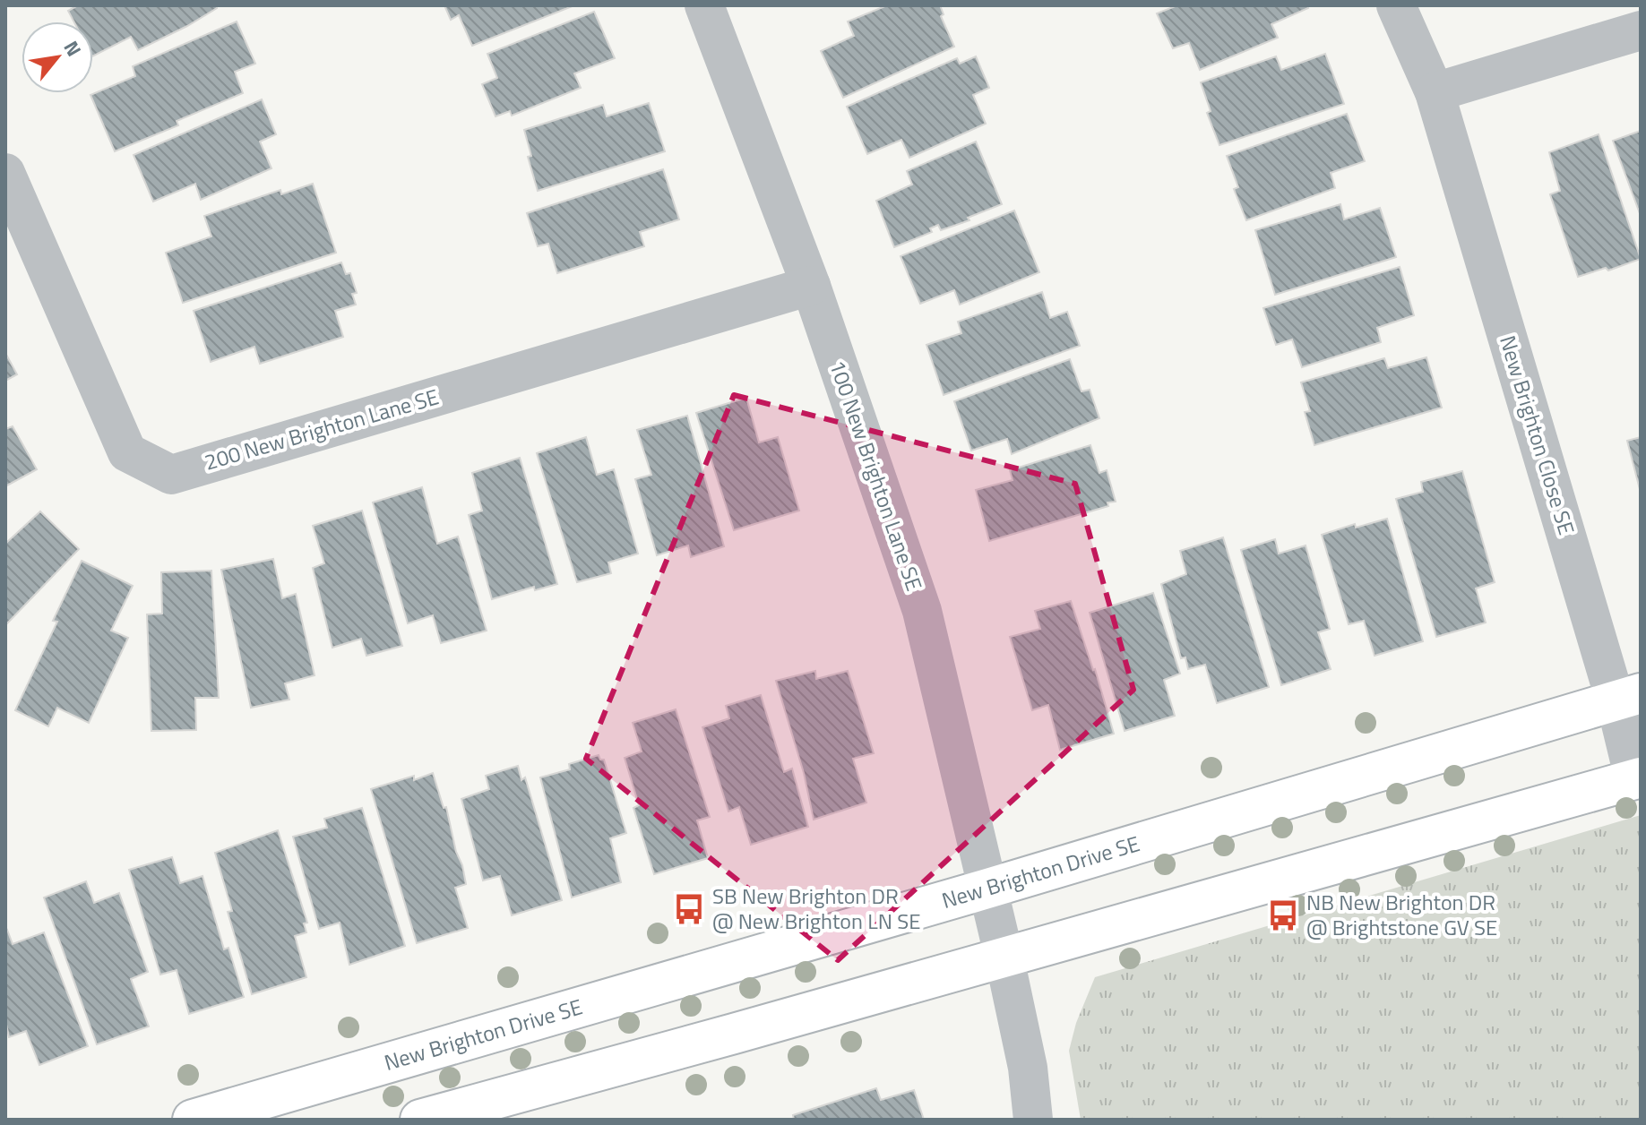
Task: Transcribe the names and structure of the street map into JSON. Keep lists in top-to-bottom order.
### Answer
{
  "streets": {
    "street": [
      "200 New Brighton Lane SE",
      "New Brighton Close SE",
      "100 New Brighton Lane SE",
      "New Brighton Drive SE"
    ]
  },
  "crossings": [
    ["200 New Brighton Lane SE", "100 New Brighton Lane SE"],
    ["New Brighton Close SE", "New Brighton Drive SE"],
    ["100 New Brighton Lane SE", "New Brighton Drive SE"]
  ],
  "places": {
    "bus stop": ["SB New Brighton DR @ New Brighton LN SE", "NB New Brighton DR @ Brightstone GV SE"]
  },
  "north": "top right"
}
